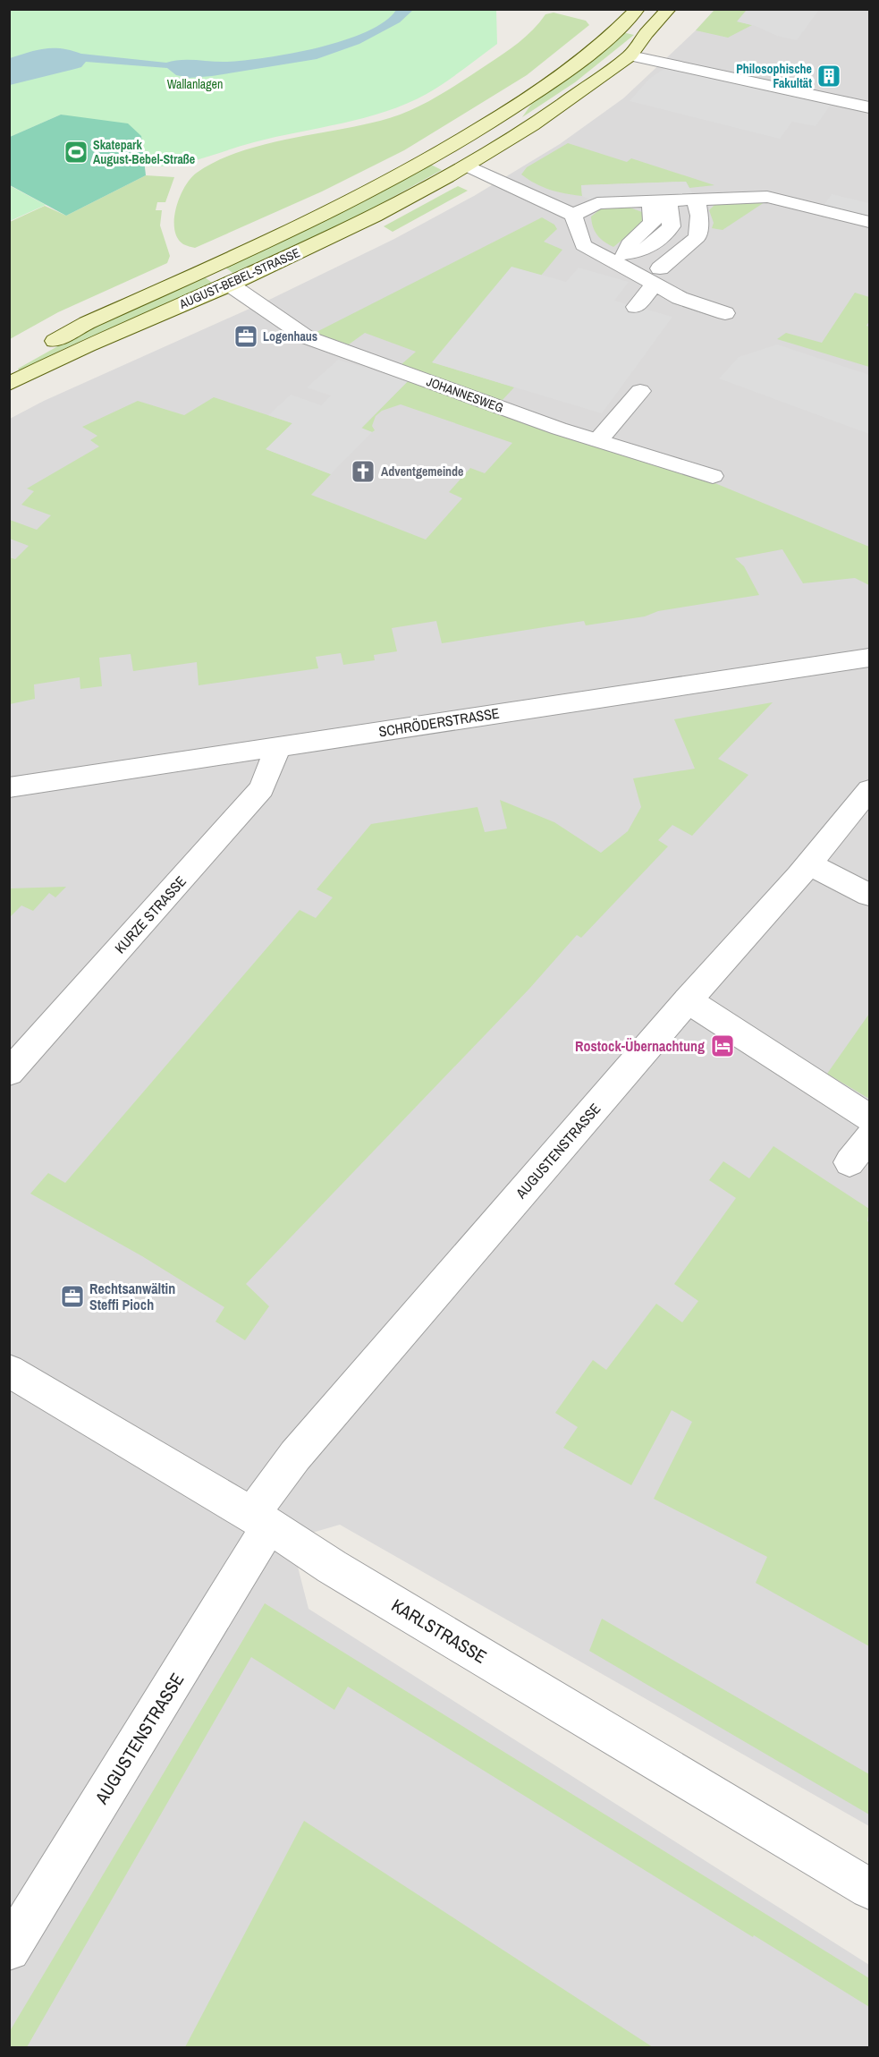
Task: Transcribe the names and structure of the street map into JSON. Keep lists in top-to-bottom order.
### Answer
{
  "streets": {
    "main road": ["AUGUST-BEBEL-STRASSE"],
    "street": [
      "JOHANNESWEG",
      "SCHRÖDERSTRASSE",
      "KURZE STRASSE",
      "AUGUSTENSTRASSE",
      "KARLSTRASSE"
    ]
  },
  "crossings": [
    ["AUGUST-BEBEL-STRASSE", "JOHANNESWEG"],
    ["SCHRÖDERSTRASSE", "KURZE STRASSE"],
    ["AUGUSTENSTRASSE", "KARLSTRASSE"]
  ],
  "parks": ["Wallanlagen"],
  "places": {
    "building": ["Philosophische Fakultät"],
    "sports": ["Skatepark August-Bebel-Straße"],
    "office": ["Logenhaus", "Rechtsanwältin Steffi Pioch"],
    "church": ["Adventgemeinde"],
    "hotel": ["Rostock-Übernachtung"]
  }
}
